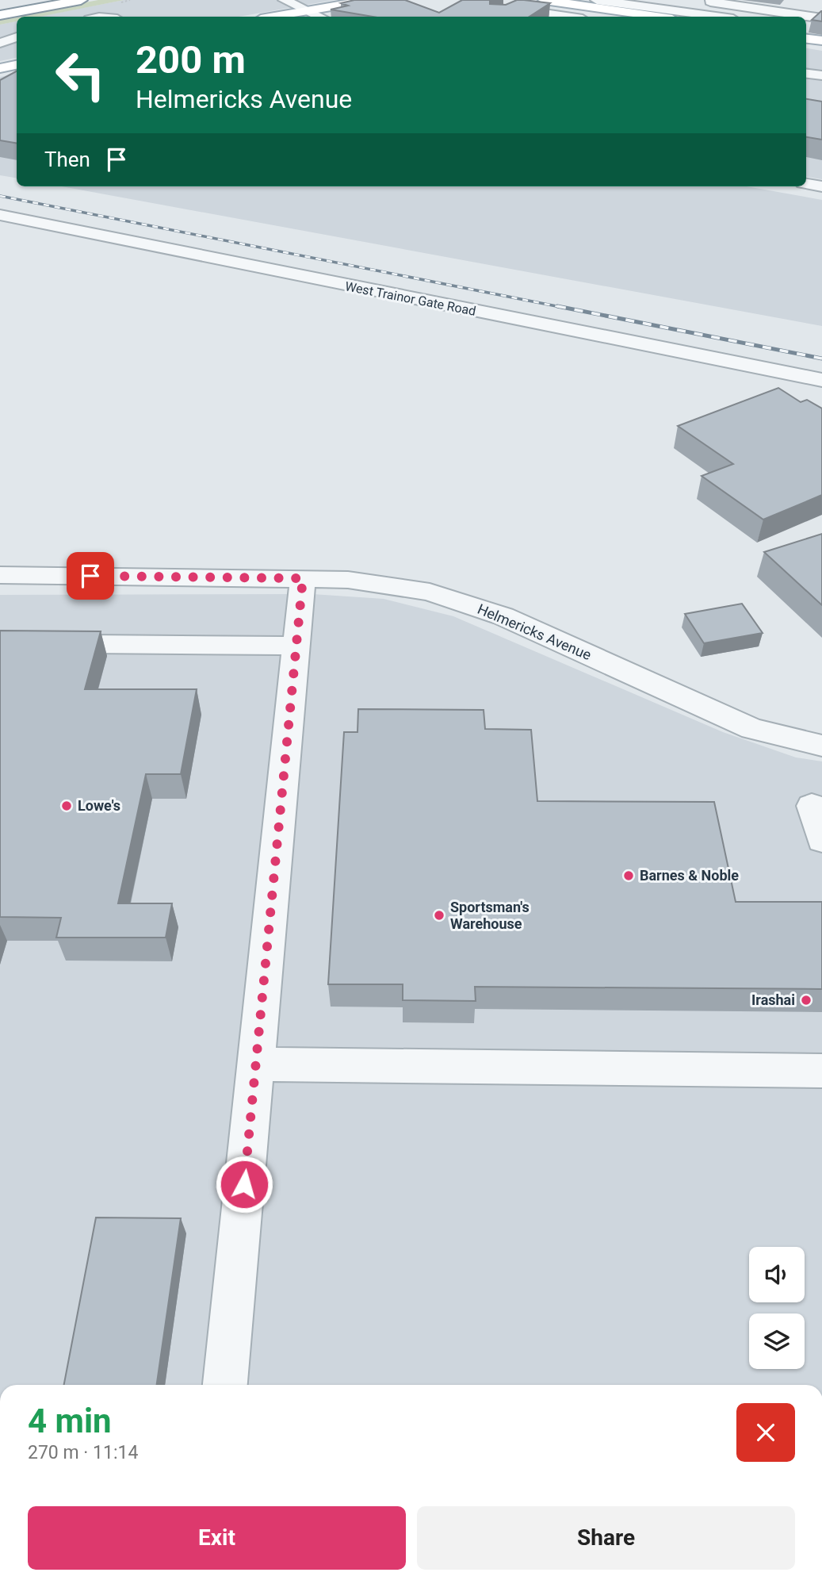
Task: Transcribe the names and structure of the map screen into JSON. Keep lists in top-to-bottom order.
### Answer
{
  "streets": {
    "street": ["West Trainor Gate Road", "Helmericks Avenue"]
  },
  "places": [
    "Lowe's",
    "Barnes & Noble",
    "Sportsman's Warehouse",
    "Irashai"
  ],
  "page": {
    "turn": ["200 m", "Helmericks Avenue"],
    "then": "Then",
    "heading": ["4 min", "270 m · 11:14"],
    "buttons": ["Exit", "Share"]
  }
}
